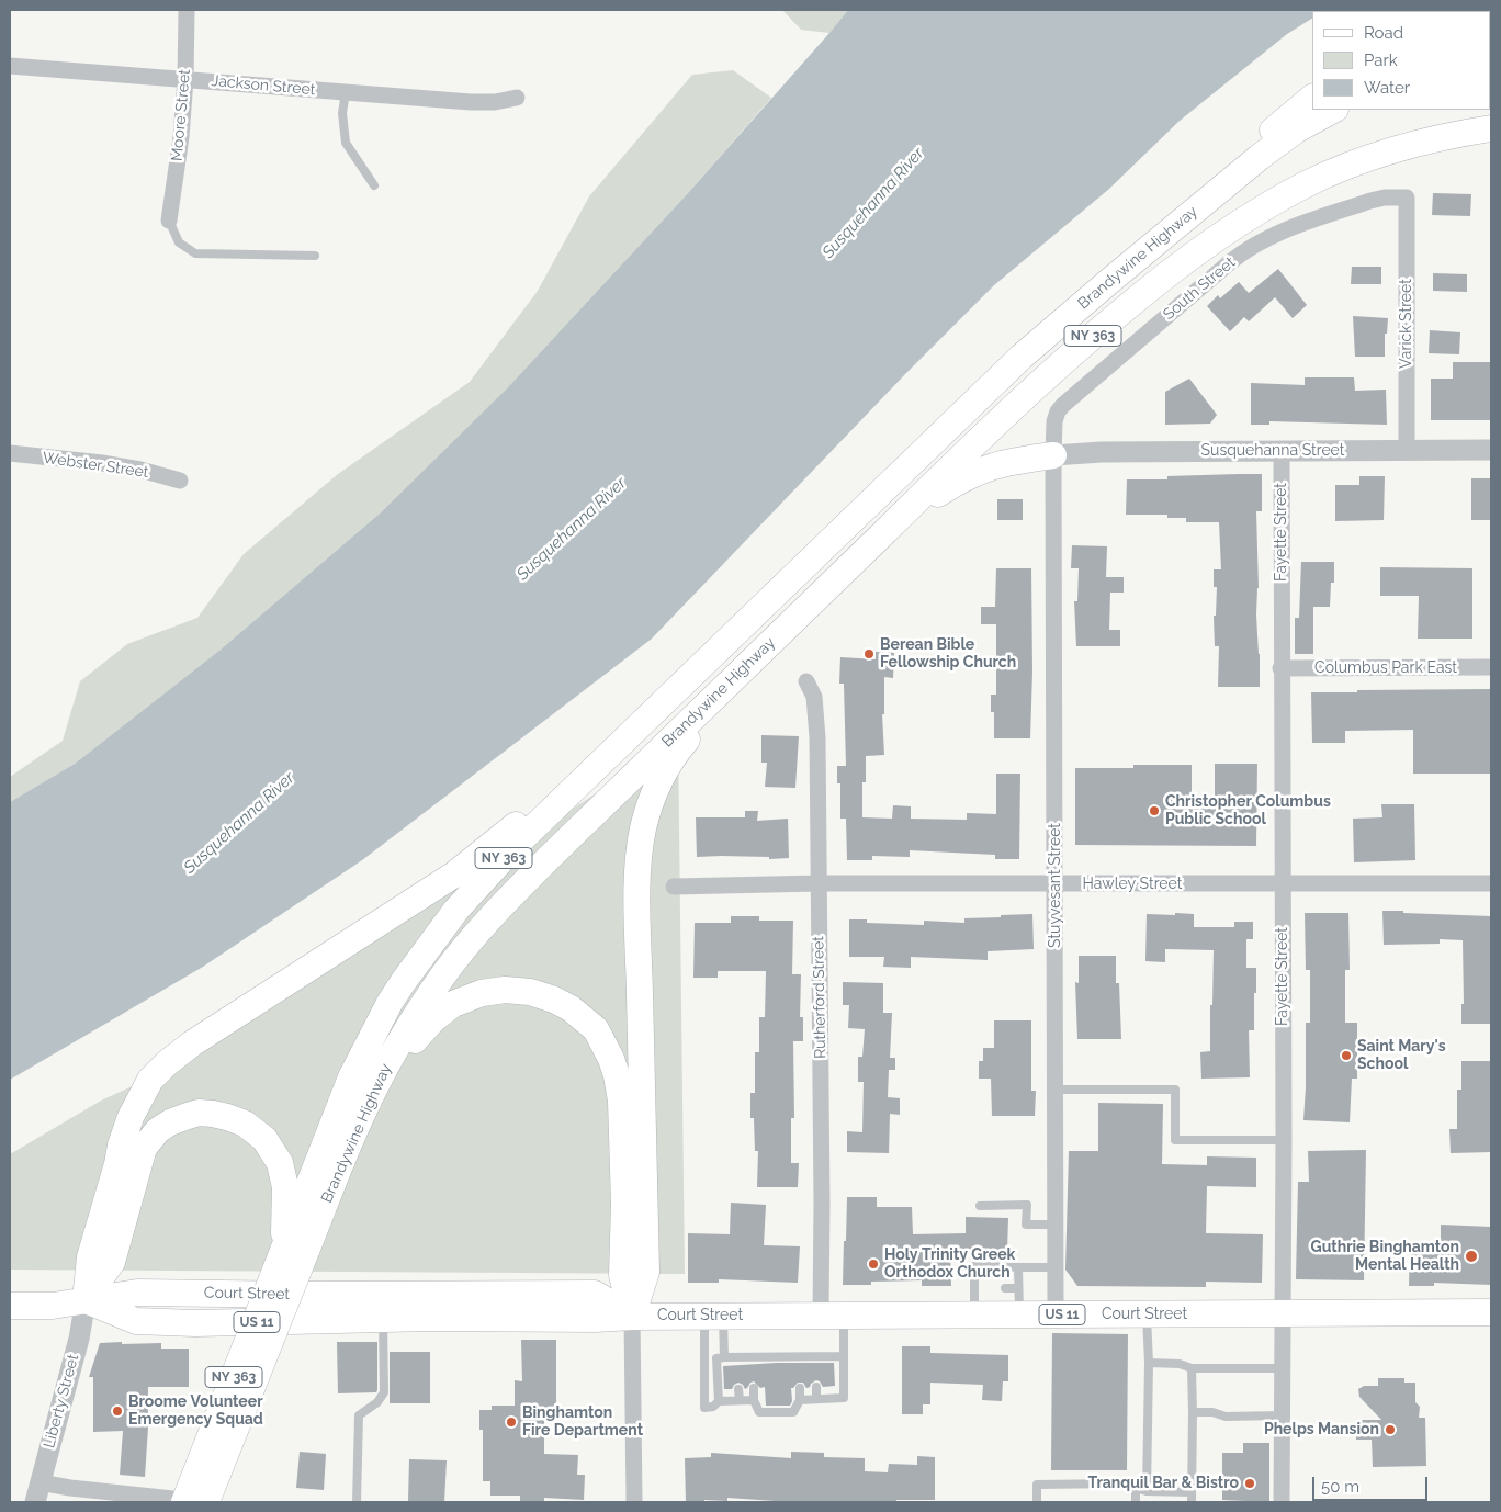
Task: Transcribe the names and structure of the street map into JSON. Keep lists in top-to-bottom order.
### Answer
{
  "streets": {
    "main road": [
      "Brandywine Highway",
      "NY 363",
      "Court Street",
      "US 11"
    ],
    "street": [
      "Jackson Street",
      "Moore Street",
      "South Street",
      "Varick Street",
      "Susquehanna Street",
      "Webster Street",
      "Fayette Street",
      "Columbus Park East",
      "Hawley Street",
      "Stuyvesant Street",
      "Rutherford Street",
      "Liberty Street"
    ]
  },
  "crossings": [
    ["Jackson Street", "Moore Street"],
    ["South Street", "Varick Street"],
    ["South Street", "Susquehanna Street"],
    ["South Street", "Stuyvesant Street"],
    ["Varick Street", "Susquehanna Street"],
    ["Susquehanna Street", "Fayette Street"],
    ["Susquehanna Street", "Stuyvesant Street"],
    ["Fayette Street", "Columbus Park East"],
    ["Fayette Street", "Hawley Street"],
    ["Fayette Street", "Court Street"],
    ["Hawley Street", "Stuyvesant Street"],
    ["Hawley Street", "Rutherford Street"],
    ["Stuyvesant Street", "Court Street"],
    ["Rutherford Street", "Court Street"],
    ["Court Street", "Liberty Street"]
  ],
  "water": ["Susquehanna River"],
  "places": [
    "Berean Bible Fellowship Church",
    "Christopher Columbus Public School",
    "Saint Mary's School",
    "Guthrie Binghamton Mental Health",
    "Holy Trinity Greek Orthodox Church",
    "Broome Volunteer Emergency Squad",
    "Binghamton Fire Department",
    "Phelps Mansion",
    "Tranquil Bar & Bistro"
  ],
  "legend": ["Road", "Park", "Water"],
  "scale_bar": "50 m"
}
